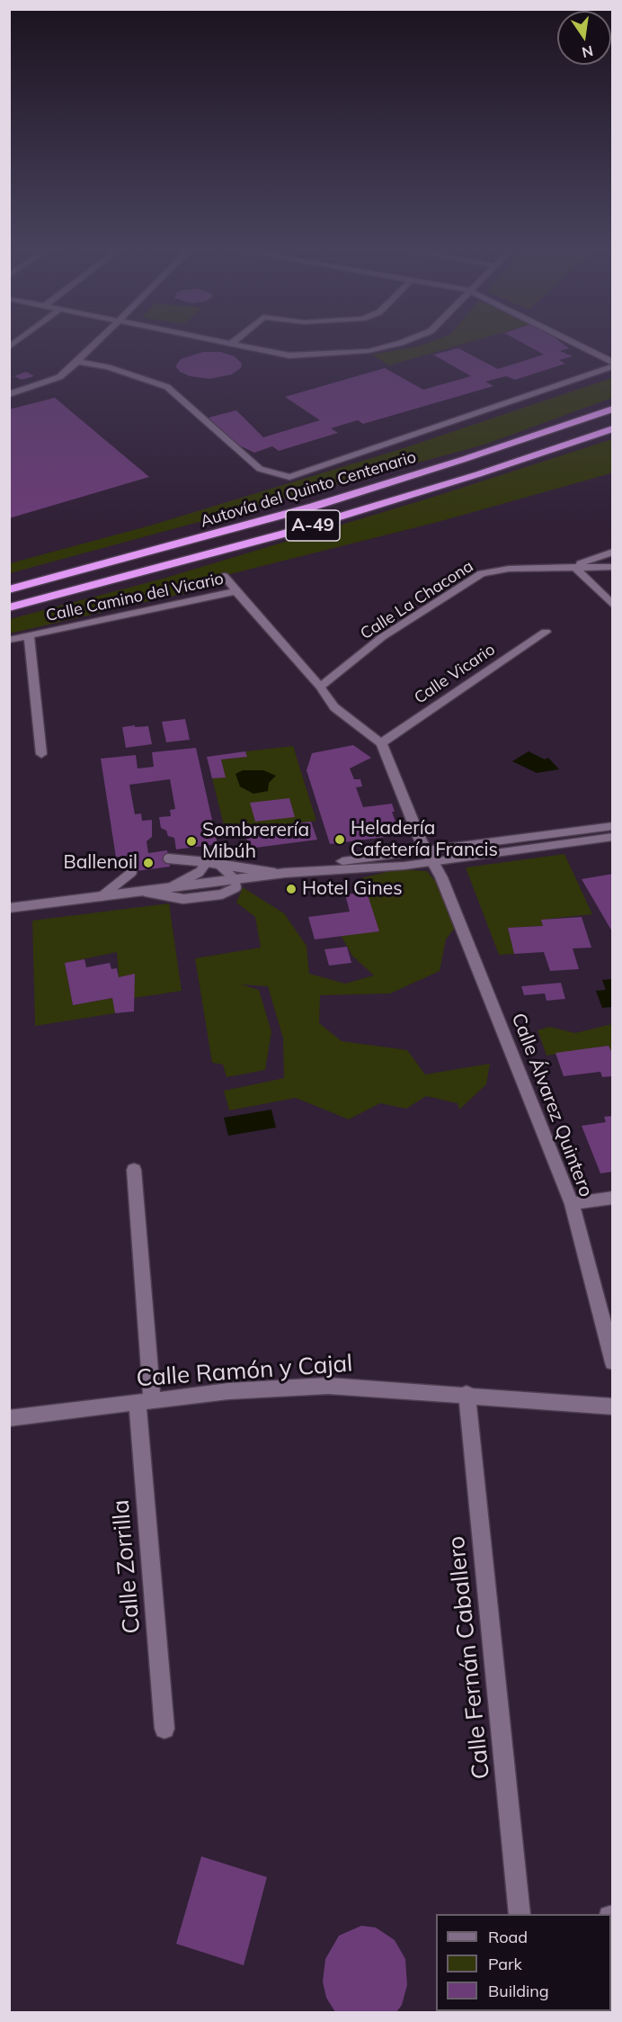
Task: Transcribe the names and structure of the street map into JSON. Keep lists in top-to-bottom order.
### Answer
{
  "streets": {
    "highway": ["Autovía del Quinto Centenario", "A-49"],
    "street": [
      "Calle Camino del Vicario",
      "Calle La Chacona",
      "Calle Vicario",
      "Calle Álvarez Quintero",
      "Calle Ramón y Cajal",
      "Calle Zorrilla",
      "Calle Fernán Caballero"
    ]
  },
  "crossings": [
    ["Calle Camino del Vicario", "Calle La Chacona"],
    ["Calle Camino del Vicario", "Calle Vicario"],
    ["Calle Camino del Vicario", "Calle Álvarez Quintero"],
    ["Calle Vicario", "Calle Álvarez Quintero"],
    ["Calle Ramón y Cajal", "Calle Zorrilla"],
    ["Calle Ramón y Cajal", "Calle Fernán Caballero"]
  ],
  "places": [
    "Heladería Cafetería Francis",
    "Sombrerería Mibúh",
    "Ballenoil",
    "Hotel Gines"
  ],
  "legend": ["Road", "Park", "Building"],
  "north": "bottom"
}
